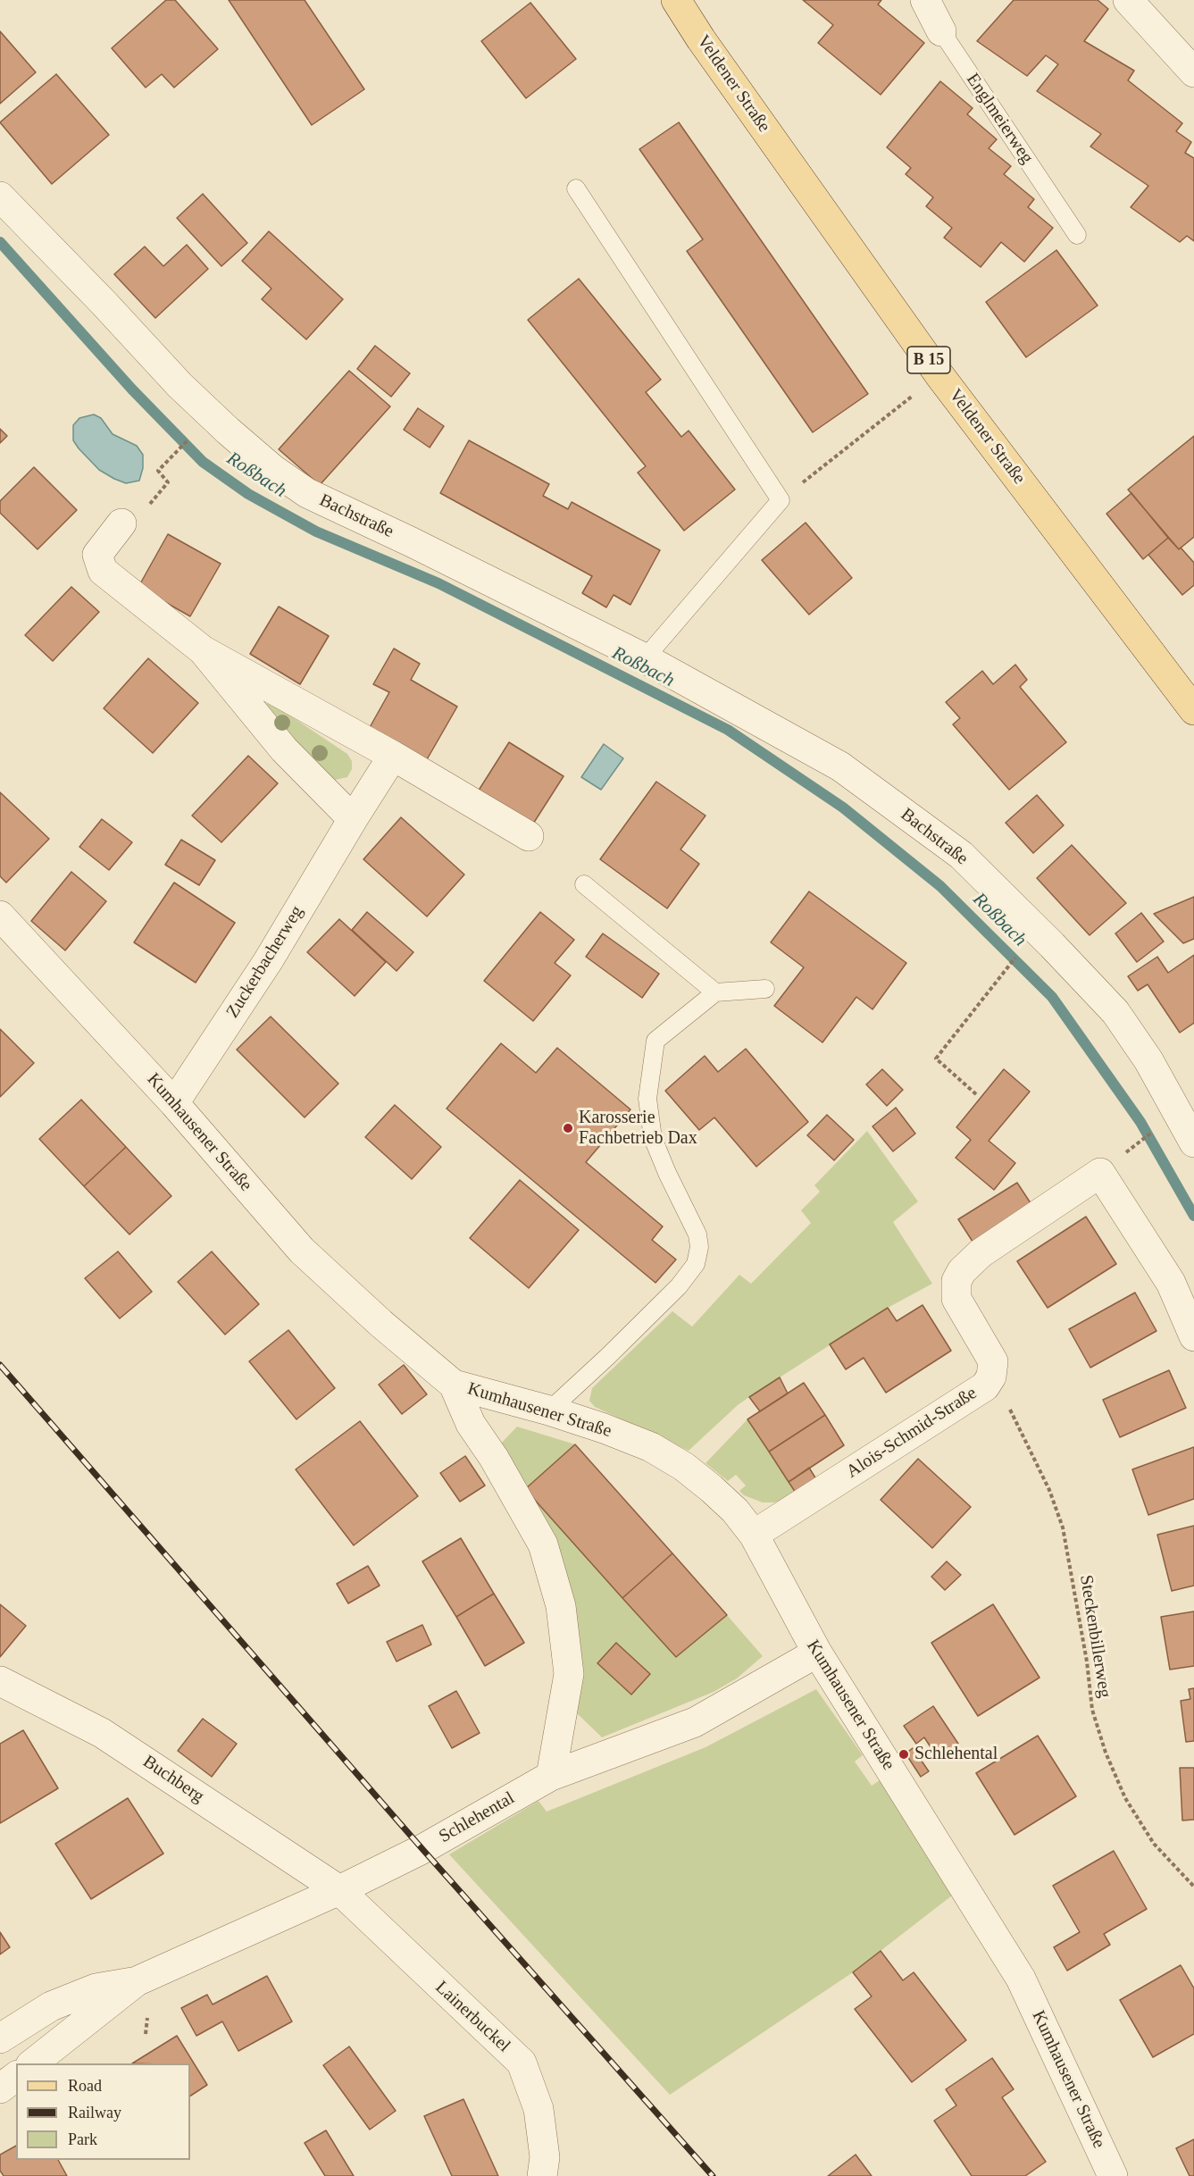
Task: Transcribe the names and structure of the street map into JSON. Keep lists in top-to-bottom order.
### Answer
{
  "streets": {
    "main road": ["Veldener Straße", "B 15"],
    "street": [
      "Englmeierweg",
      "Bachstraße",
      "Zuckerbacherweg",
      "Kumhausener Straße",
      "Alois-Schmid-Straße",
      "Buchberg",
      "Schlehental",
      "Lainerbuckel"
    ],
    "path": ["Steckenbillerweg"]
  },
  "crossings": [
    ["Zuckerbacherweg", "Kumhausener Straße"],
    ["Kumhausener Straße", "Alois-Schmid-Straße"],
    ["Kumhausener Straße", "Schlehental"],
    ["Alois-Schmid-Straße", "Steckenbillerweg"],
    ["Buchberg", "Schlehental"],
    ["Buchberg", "Lainerbuckel"],
    ["Schlehental", "Lainerbuckel"]
  ],
  "water": ["Roßbach"],
  "places": ["Karosserie Fachbetrieb Dax", "Schlehental"],
  "legend": ["Road", "Railway", "Park"]
}
